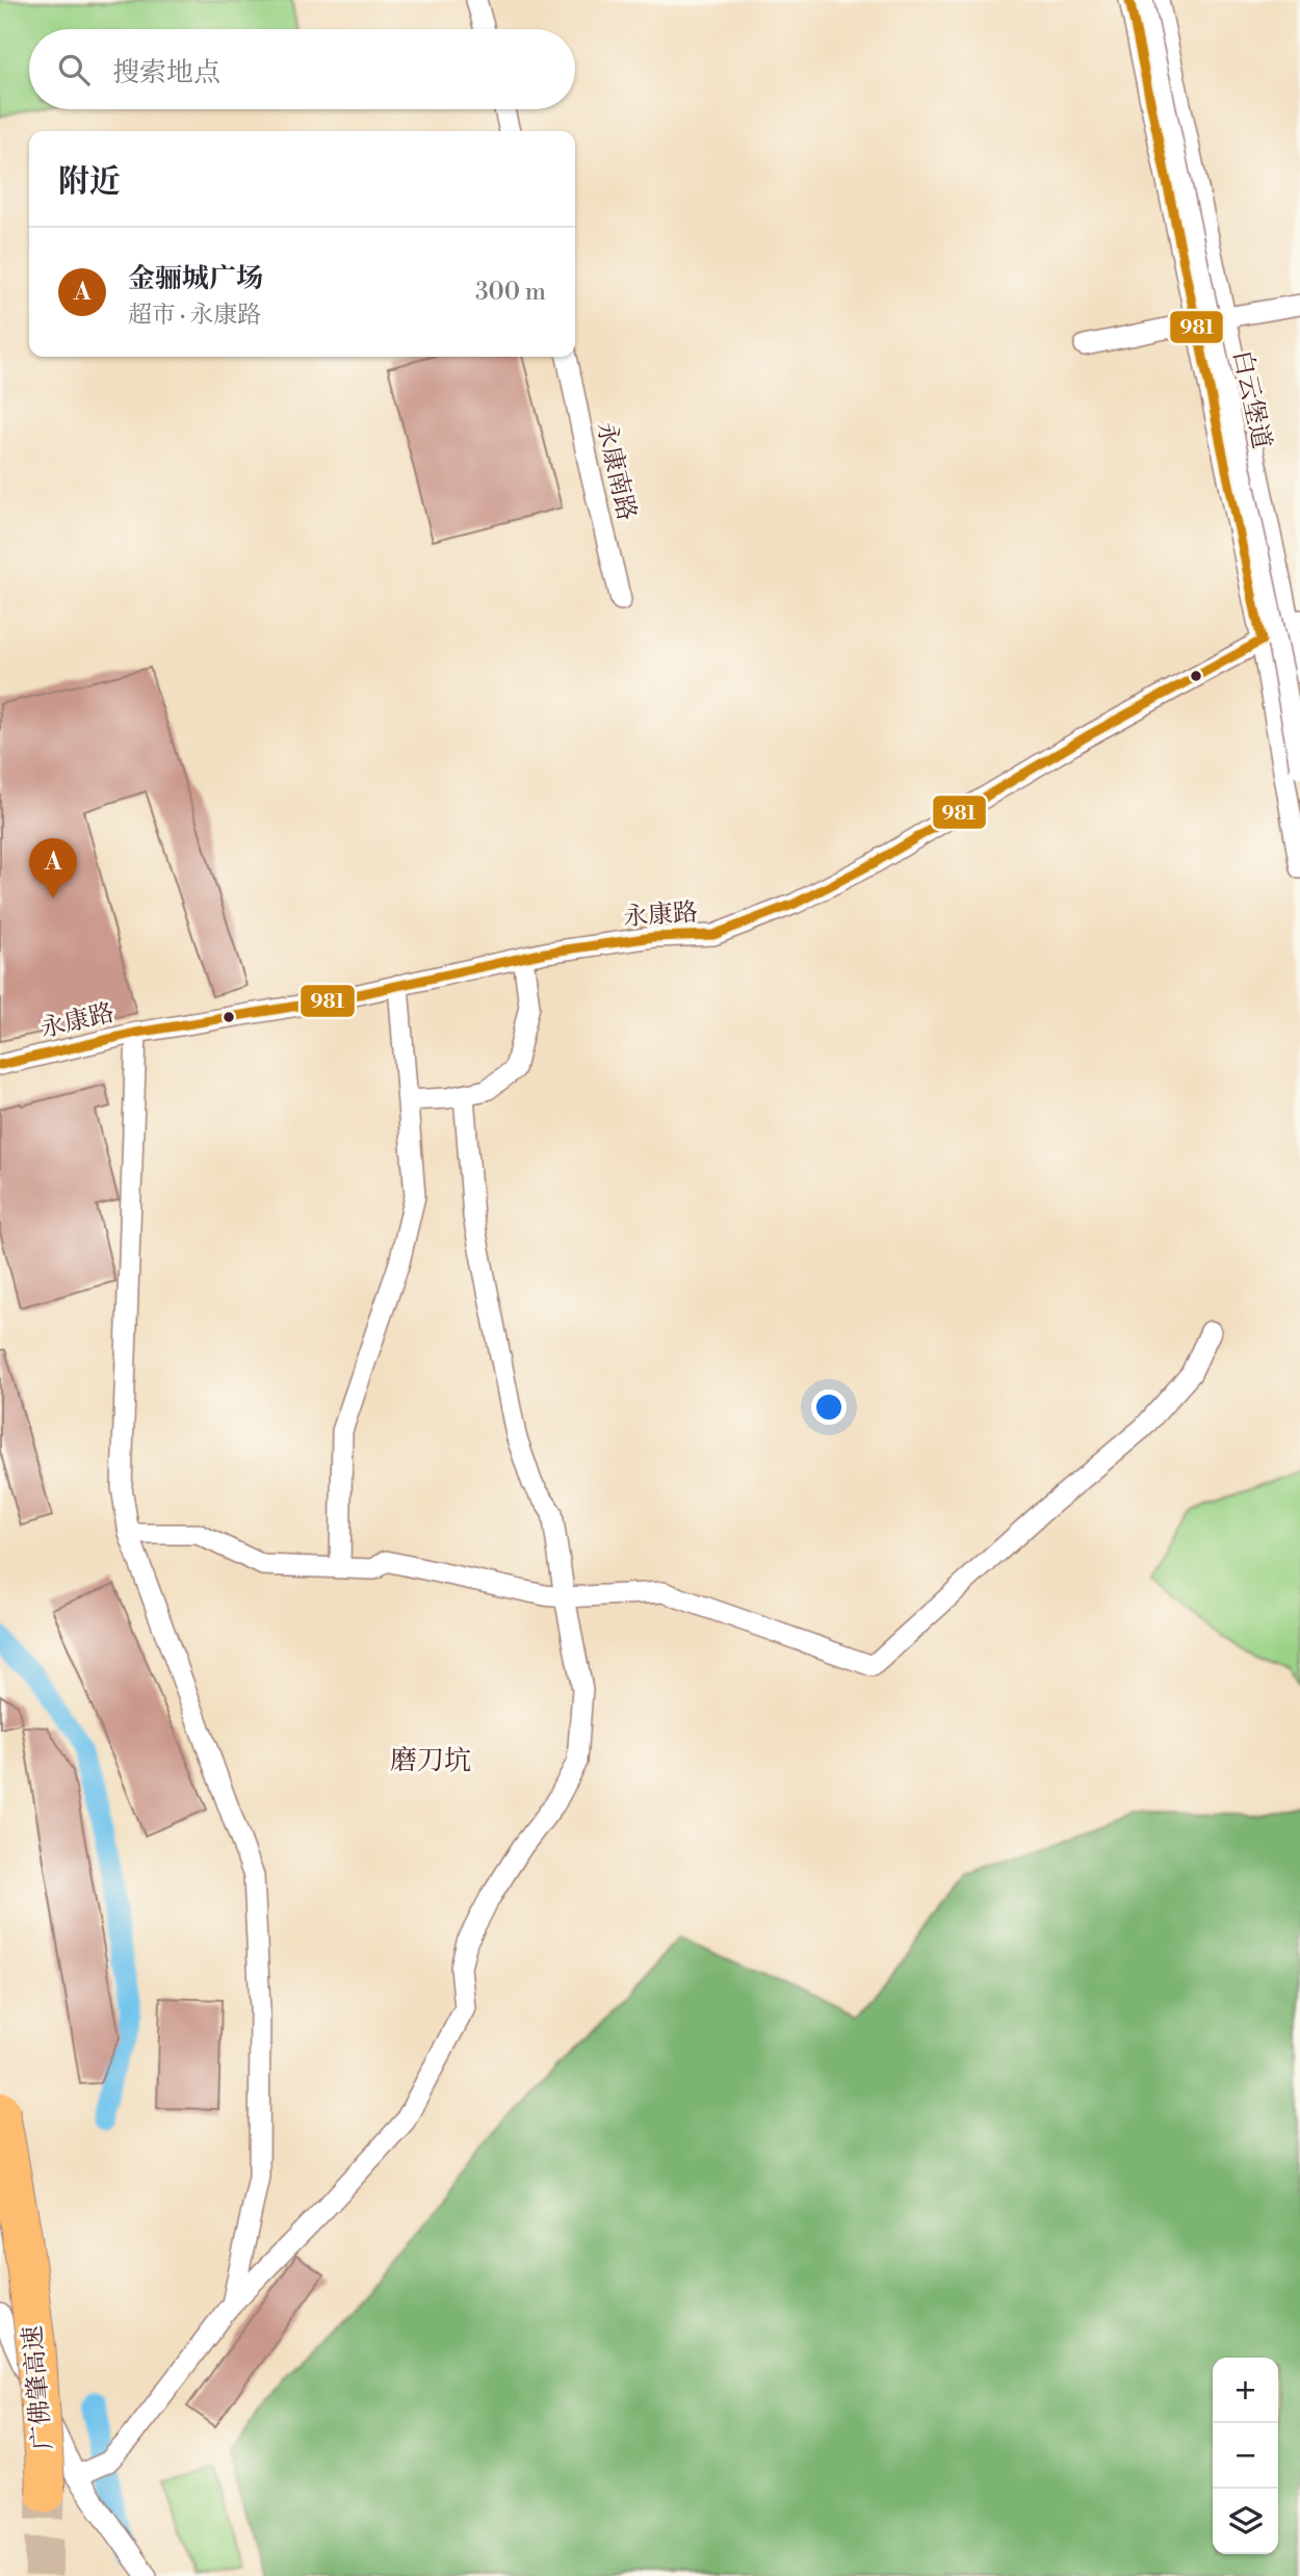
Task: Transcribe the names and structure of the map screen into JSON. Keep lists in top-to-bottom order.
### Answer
{
  "streets": {
    "highway": ["广佛肇高速"],
    "street": ["白云堡道", "永康南路", "永康路"]
  },
  "districts": ["磨刀坑"],
  "lines": ["transit line 981"],
  "page": {
    "search": "搜索地点",
    "heading": "附近",
    "list": [
      {
        "mark": "A",
        "name": "金骊城广场",
        "note": "超市 · 永康路",
        "value": "300 m"
      }
    ],
    "pins": "A",
    "map_buttons": ["+", "−"]
  }
}
